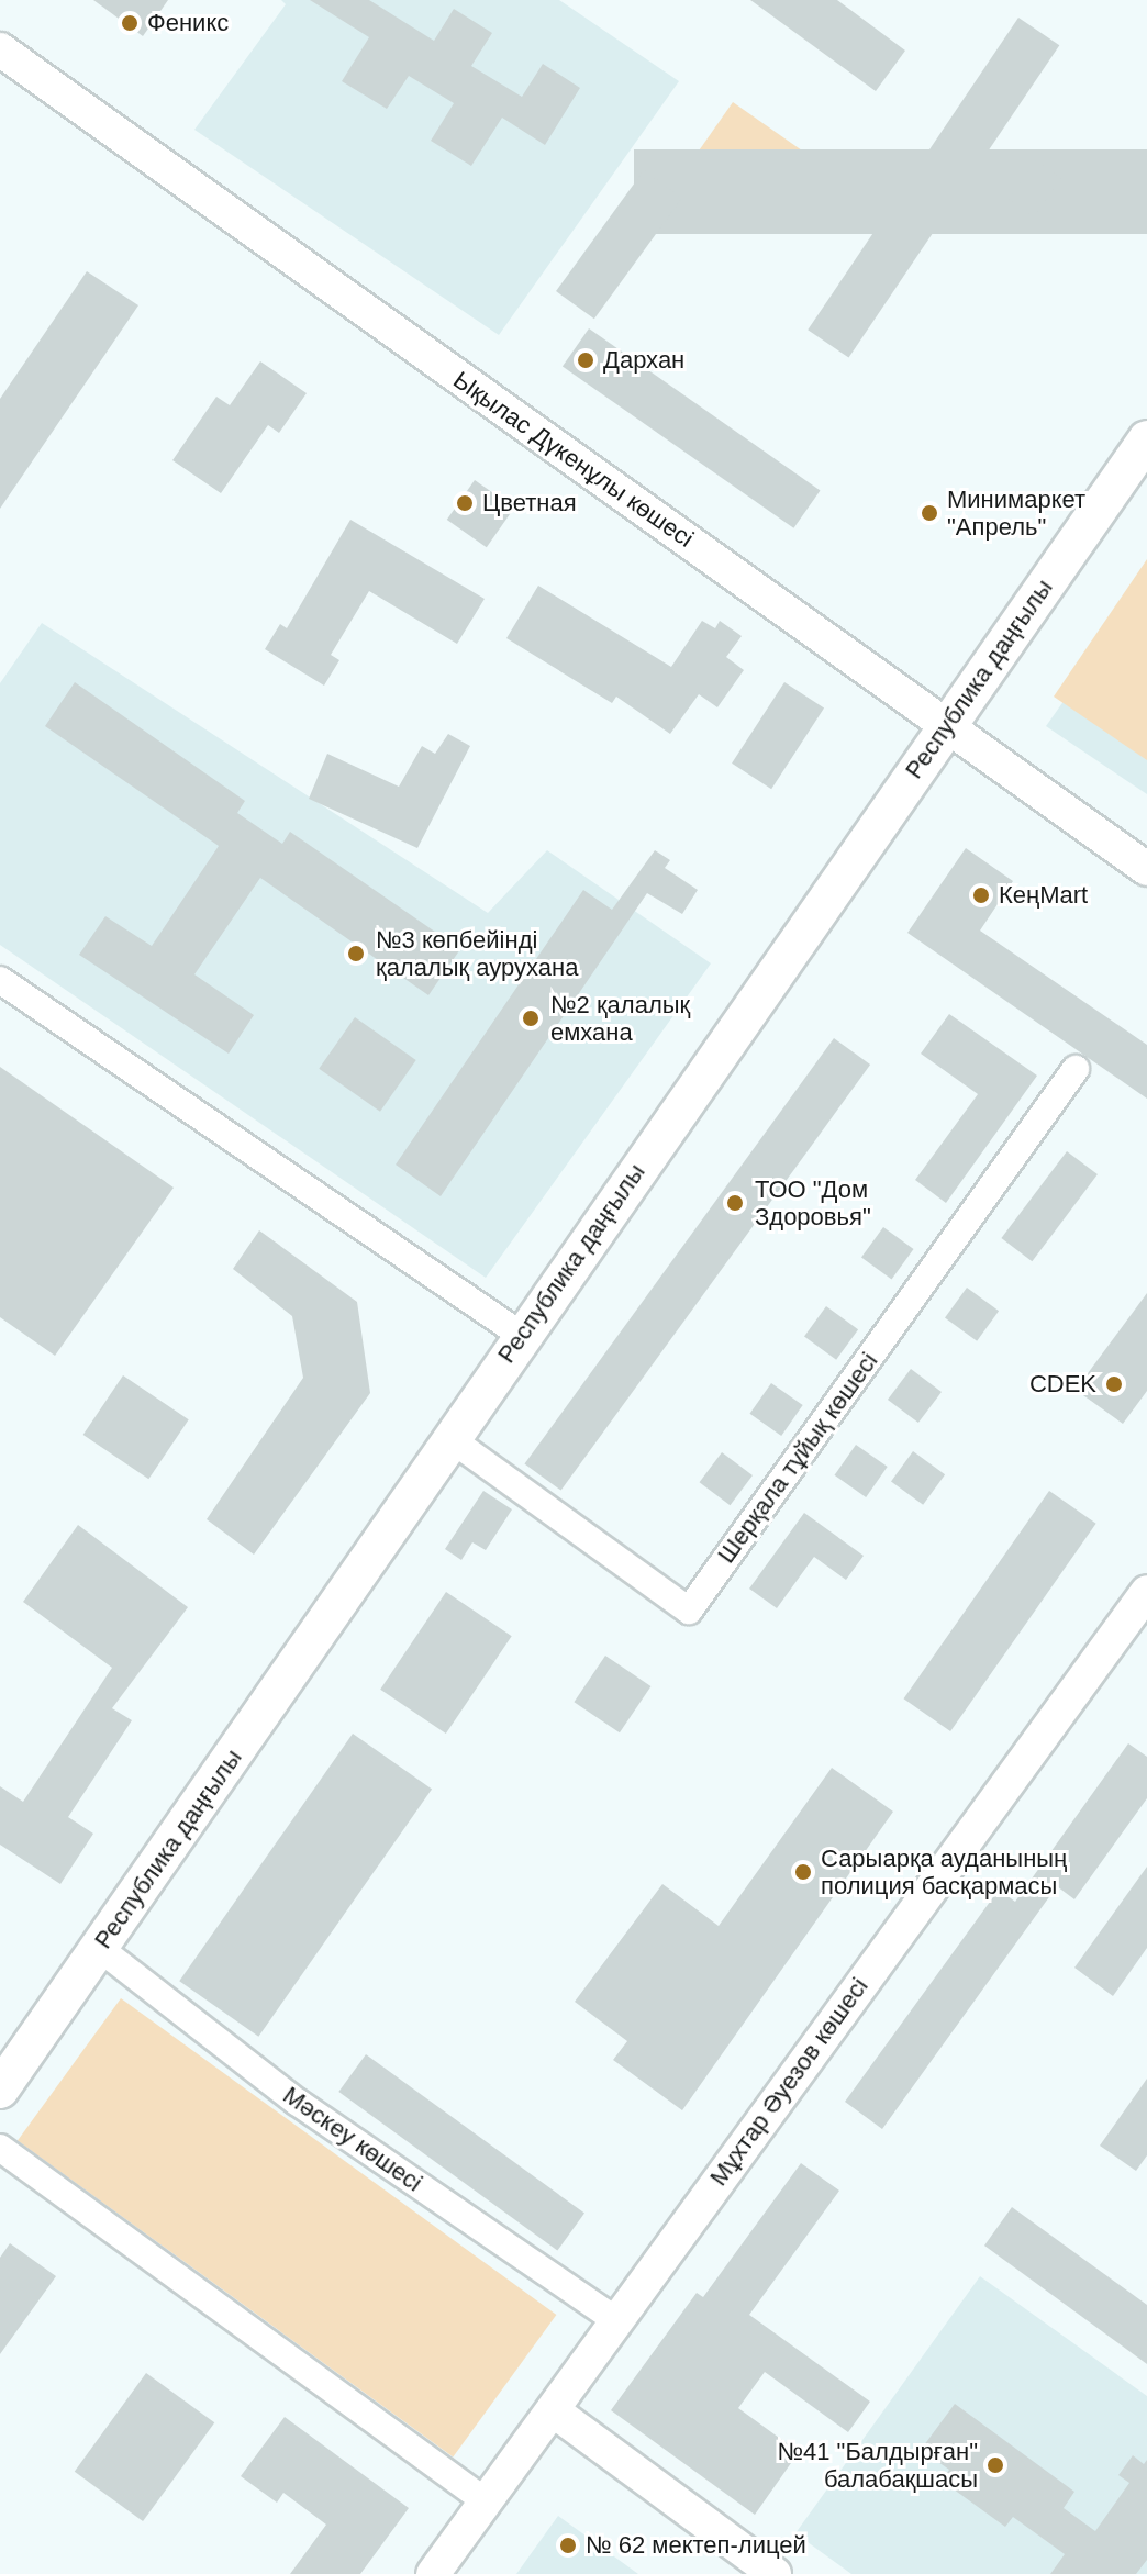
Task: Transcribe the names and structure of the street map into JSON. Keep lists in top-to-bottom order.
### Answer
{
  "streets": {
    "main road": ["Республика даңғылы"],
    "street": [
      "Ықылас Дүкенұлы көшесі",
      "Шерқала тұйық көшесі",
      "Мұхтар Әуезов көшесі",
      "Мәскеу көшесі"
    ]
  },
  "crossings": [
    ["Ықылас Дүкенұлы көшесі", "Республика даңғылы"],
    ["Республика даңғылы", "Шерқала тұйық көшесі"],
    ["Республика даңғылы", "Мәскеу көшесі"],
    ["Мұхтар Әуезов көшесі", "Мәскеу көшесі"]
  ],
  "places": [
    "Феникс",
    "Дархан",
    "Цветная",
    "Минимаркет \"Апрель\"",
    "КеңMart",
    "№3 көпбейінді қалалық аурухана",
    "№2 қалалық емхана",
    "ТОО \"Дом Здоровья\"",
    "CDEK",
    "Сарыарқа ауданының полиция басқармасы",
    "№41 \"Балдырған\" балабақшасы",
    "№ 62 мектеп-лицей"
  ]
}
